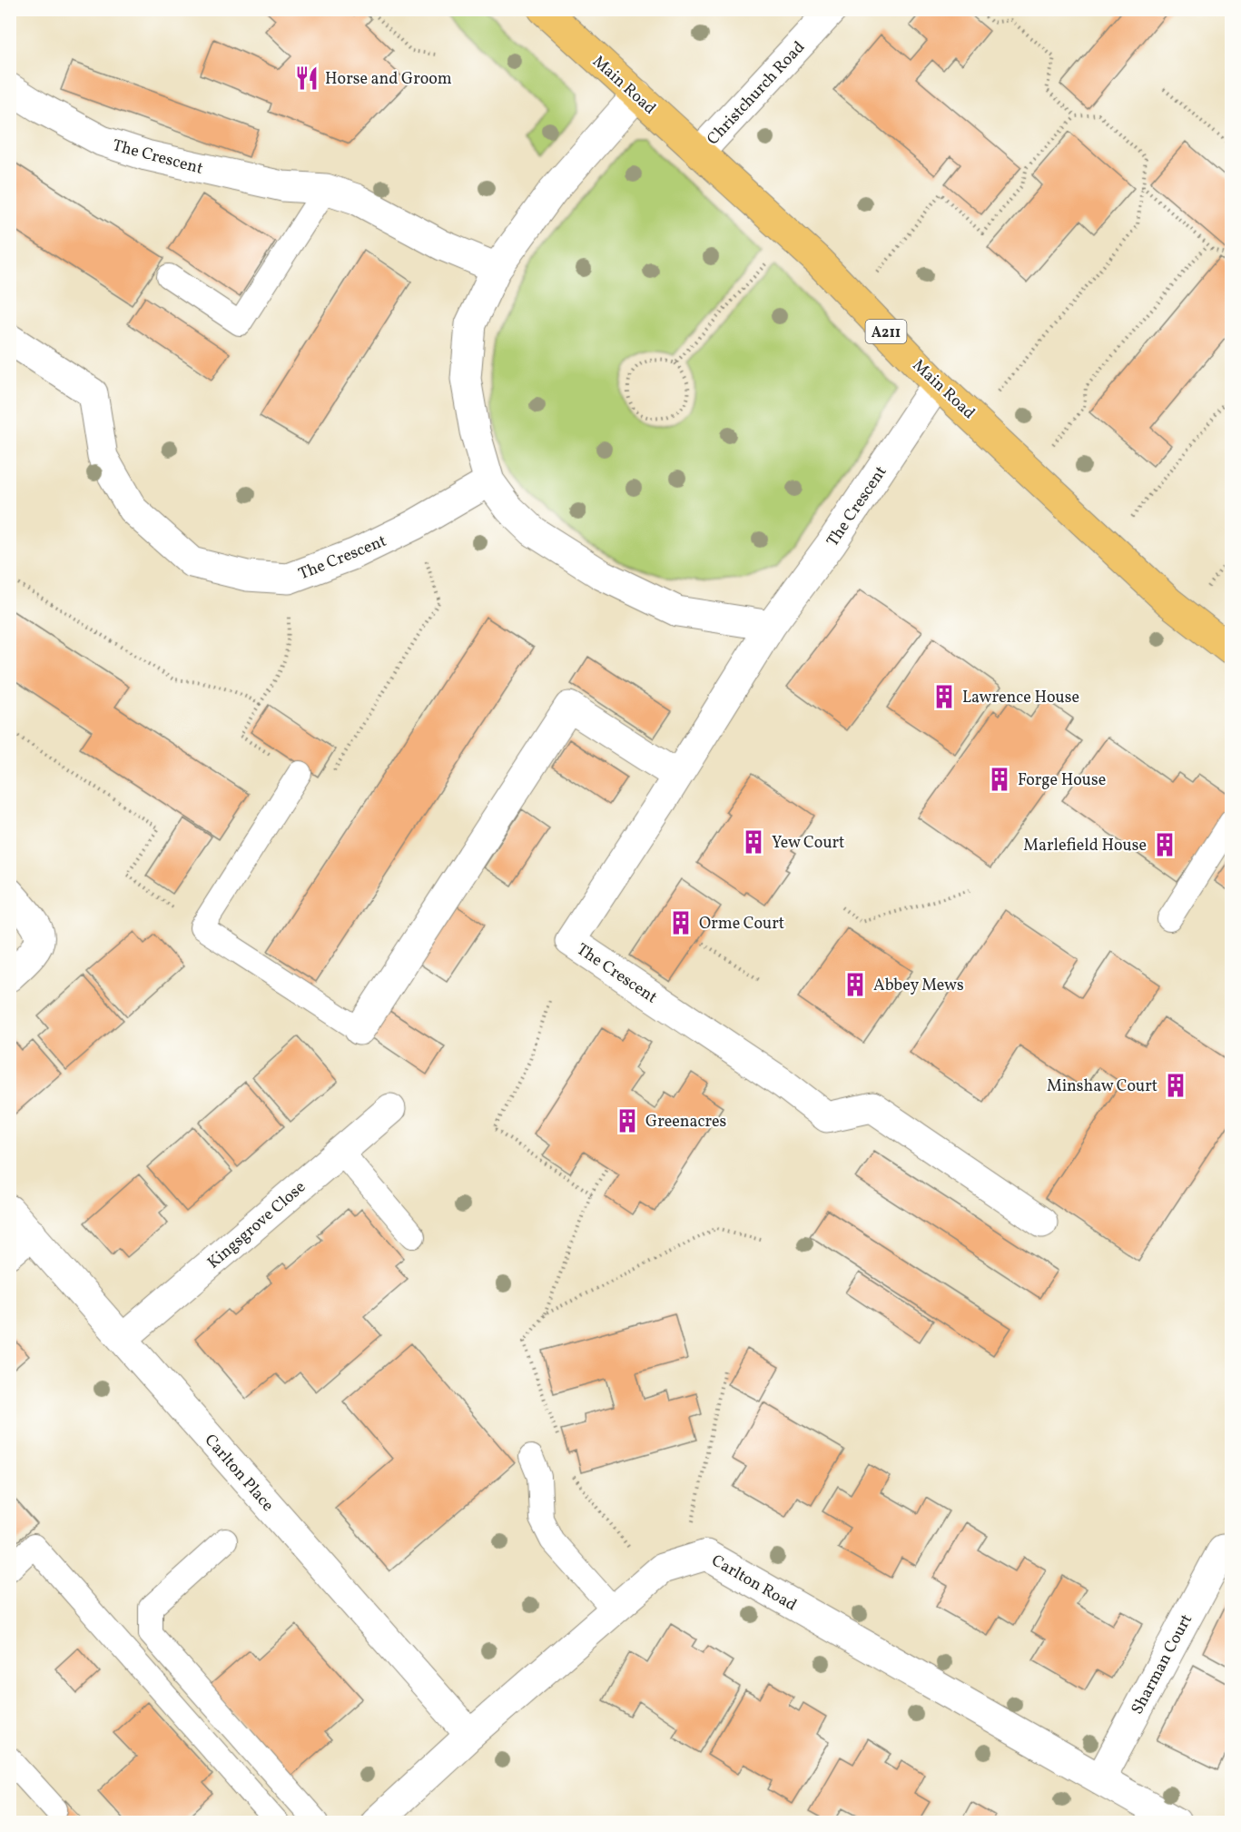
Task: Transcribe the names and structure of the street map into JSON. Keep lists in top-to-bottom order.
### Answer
{
  "streets": {
    "main road": ["Main Road", "A211"],
    "street": [
      "Christchurch Road",
      "The Crescent",
      "Kingsgrove Close",
      "Carlton Place",
      "Carlton Road",
      "Sharman Court"
    ]
  },
  "crossings": [
    ["Main Road", "Christchurch Road"],
    ["Main Road", "The Crescent"],
    ["Kingsgrove Close", "Carlton Place"],
    ["Carlton Place", "Carlton Road"],
    ["Carlton Road", "Sharman Court"]
  ],
  "places": {
    "restaurant": ["Horse and Groom"],
    "building": [
      "Lawrence House",
      "Forge House",
      "Yew Court",
      "Marlefield House",
      "Orme Court",
      "Abbey Mews",
      "Minshaw Court",
      "Greenacres"
    ]
  }
}
